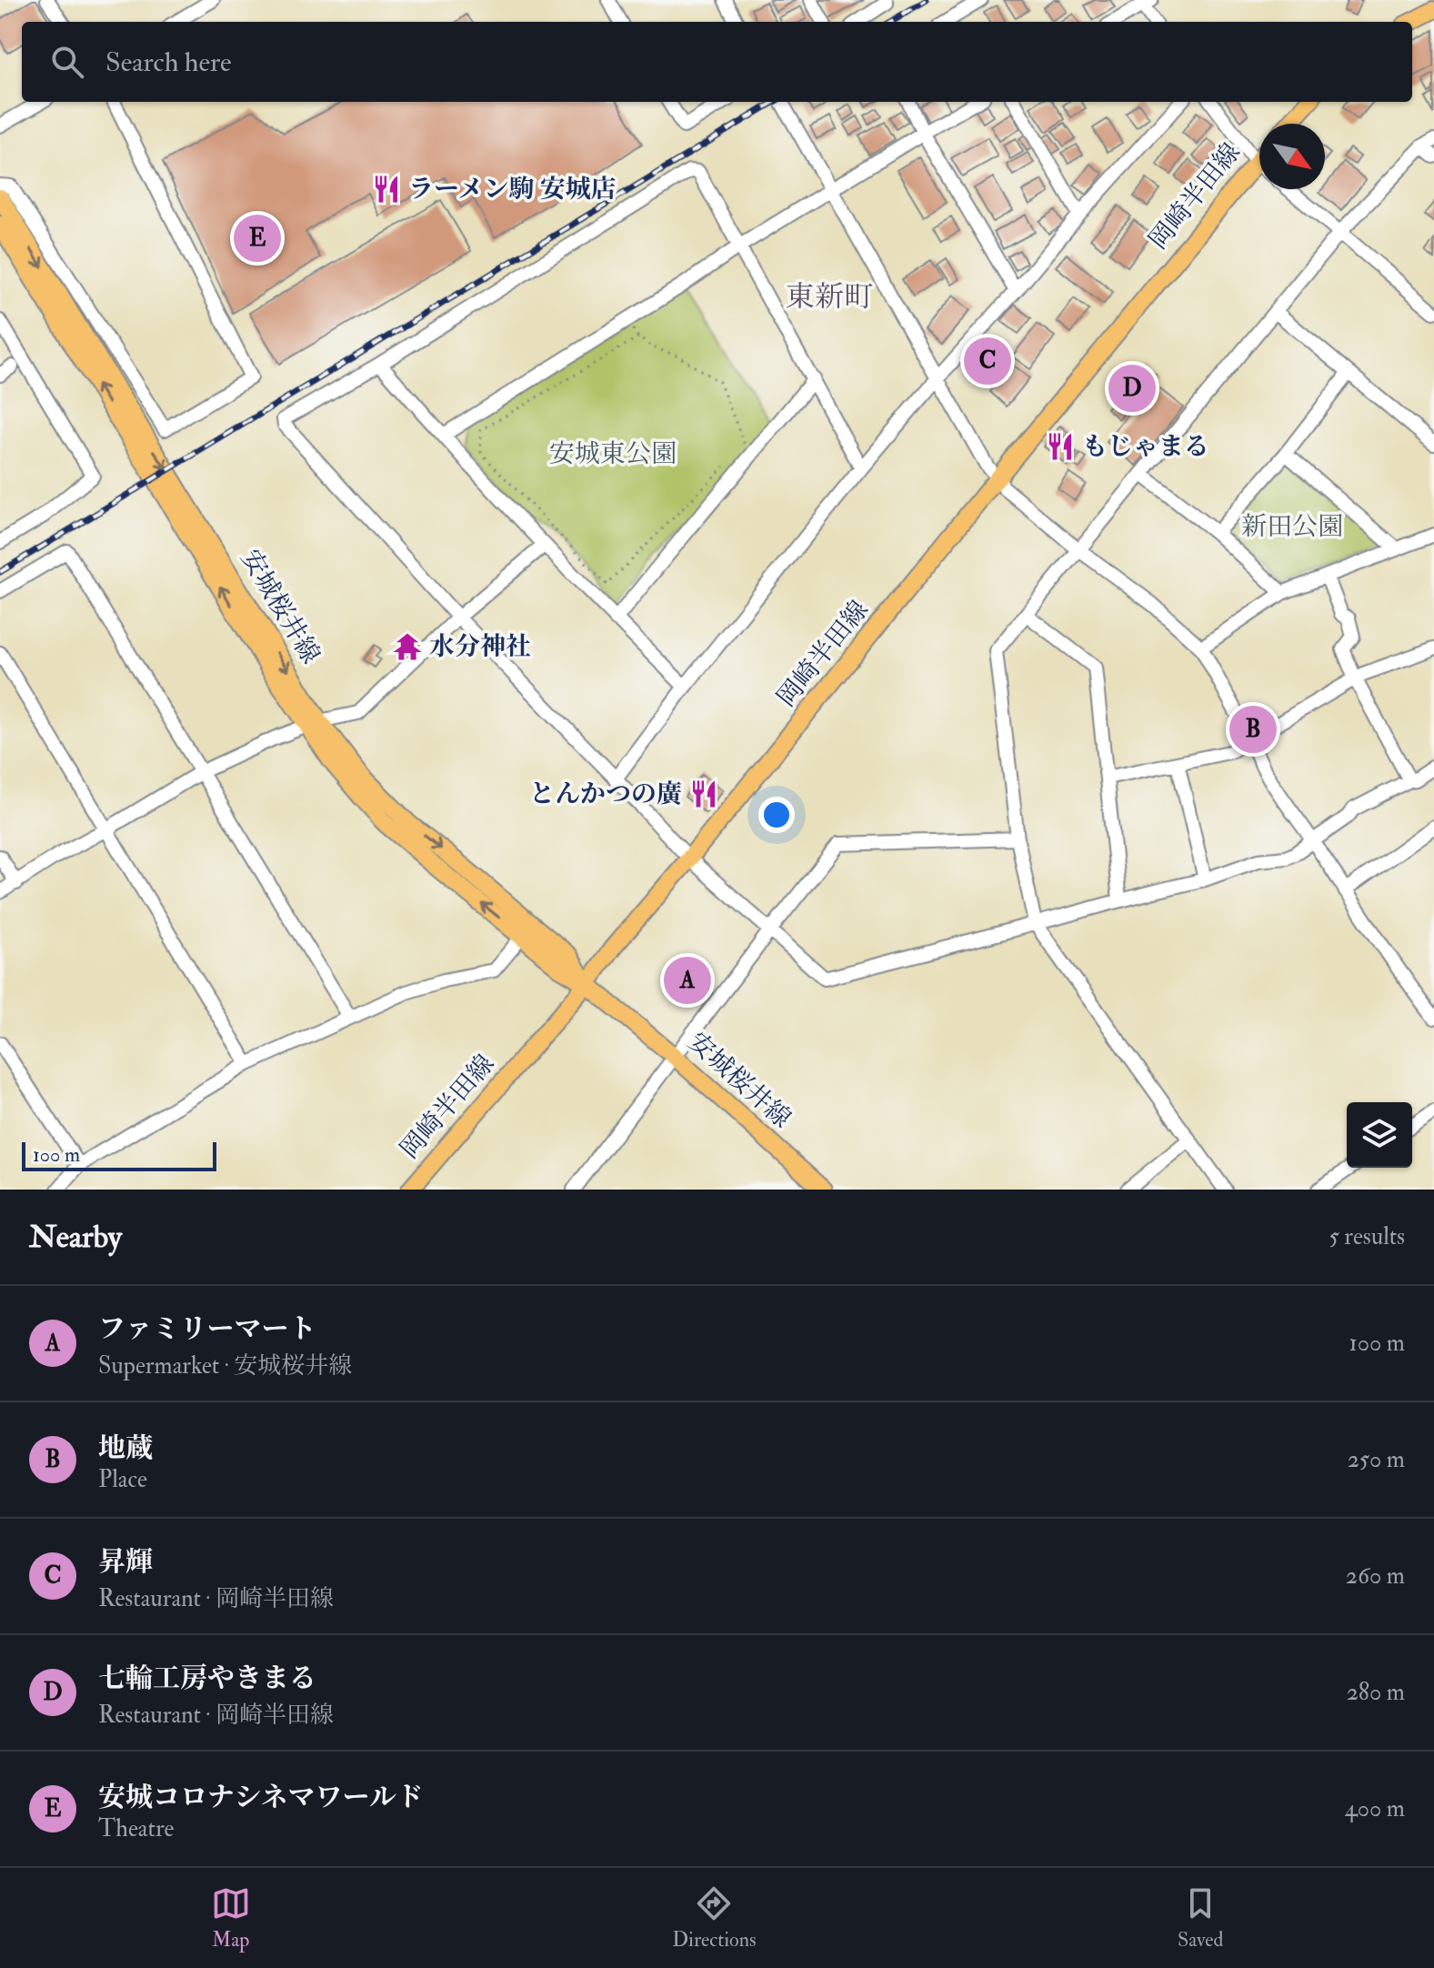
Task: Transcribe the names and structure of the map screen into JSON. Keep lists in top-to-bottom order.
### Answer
{
  "streets": {
    "main road": ["岡崎半田線", "安城桜井線"]
  },
  "crossings": [
    ["岡崎半田線", "安城桜井線"]
  ],
  "districts": ["東新町"],
  "parks": ["安城東公園", "新田公園"],
  "places": {
    "restaurant": ["ラーメン駒 安城店", "もじゃまる", "とんかつの廣"],
    "temple": ["水分神社"]
  },
  "scale_bar": "100 m",
  "north": "bottom right",
  "page": {
    "search": "Search here",
    "pins": [
      "E",
      "C",
      "D",
      "B",
      "A"
    ],
    "scale": "100 m",
    "heading": ["Nearby", "5 results"],
    "list": [
      {
        "mark": "A",
        "name": "ファミリーマート",
        "note": "Supermarket · 安城桜井線",
        "value": "100 m"
      },
      {
        "mark": "B",
        "name": "地蔵",
        "note": "Place",
        "value": "250 m"
      },
      {
        "mark": "C",
        "name": "昇輝",
        "note": "Restaurant · 岡崎半田線",
        "value": "260 m"
      },
      {
        "mark": "D",
        "name": "七輪工房やきまる",
        "note": "Restaurant · 岡崎半田線",
        "value": "280 m"
      },
      {
        "mark": "E",
        "name": "安城コロナシネマワールド",
        "note": "Theatre",
        "value": "400 m"
      }
    ],
    "nav": ["Map", "Directions", "Saved"]
  }
}
